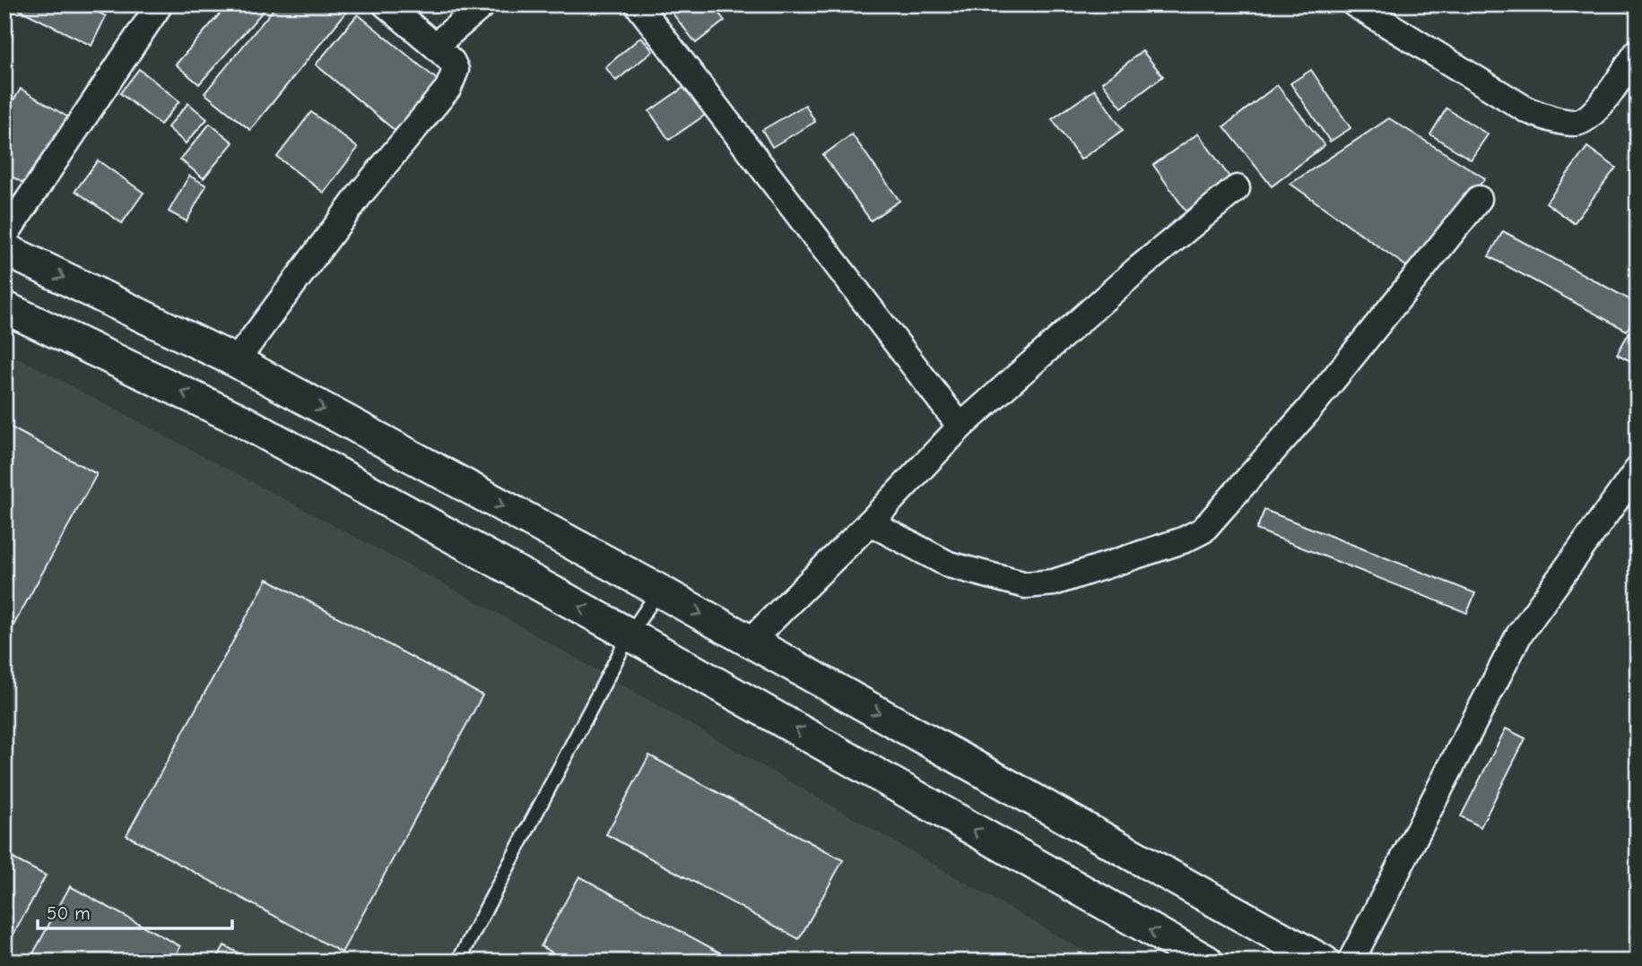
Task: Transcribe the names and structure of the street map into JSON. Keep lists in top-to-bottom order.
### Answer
{
  "scale_bar": "50 m"
}
